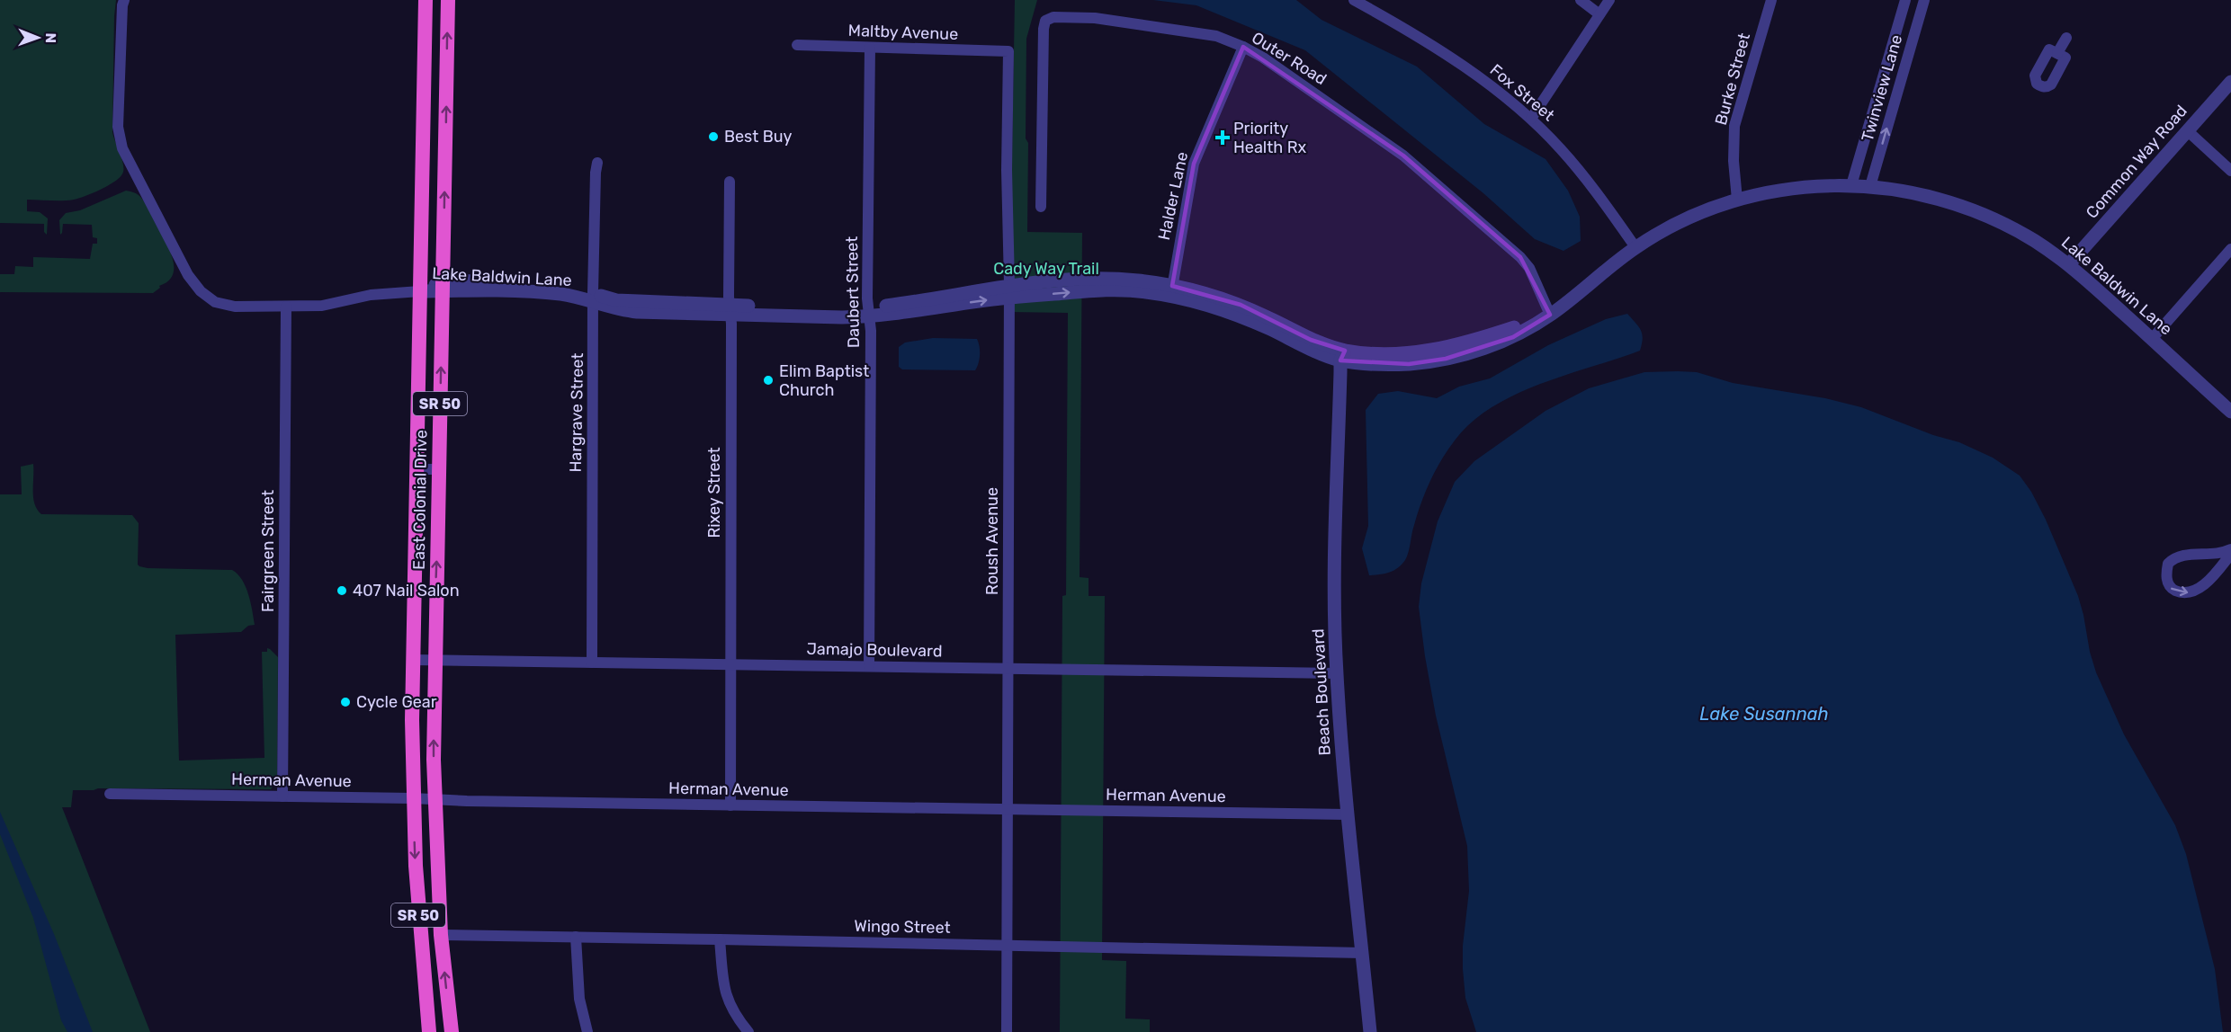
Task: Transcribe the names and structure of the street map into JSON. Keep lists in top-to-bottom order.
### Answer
{
  "streets": {
    "highway": ["SR 50", "East Colonial Drive"],
    "street": [
      "Maltby Avenue",
      "Outer Road",
      "Burke Street",
      "Twinview Lane",
      "Fox Street",
      "Common Way Road",
      "Halder Lane",
      "Lake Baldwin Lane",
      "Daubert Street",
      "Hargrave Street",
      "Rixey Street",
      "Roush Avenue",
      "Fairgreen Street",
      "Jamajo Boulevard",
      "Beach Boulevard",
      "Herman Avenue",
      "Wingo Street"
    ]
  },
  "crossings": [
    ["Maltby Avenue", "Daubert Street"],
    ["Maltby Avenue", "Roush Avenue"],
    ["Outer Road", "Halder Lane"],
    ["Outer Road", "Lake Baldwin Lane"],
    ["Burke Street", "Lake Baldwin Lane"],
    ["Twinview Lane", "Lake Baldwin Lane"],
    ["Fox Street", "Lake Baldwin Lane"],
    ["Common Way Road", "Lake Baldwin Lane"],
    ["Halder Lane", "Lake Baldwin Lane"],
    ["Lake Baldwin Lane", "Daubert Street"],
    ["Lake Baldwin Lane", "Hargrave Street"],
    ["Lake Baldwin Lane", "Rixey Street"],
    ["Lake Baldwin Lane", "East Colonial Drive"],
    ["Lake Baldwin Lane", "Roush Avenue"],
    ["Lake Baldwin Lane", "Beach Boulevard"],
    ["Daubert Street", "Jamajo Boulevard"],
    ["Hargrave Street", "Jamajo Boulevard"],
    ["Rixey Street", "Jamajo Boulevard"],
    ["Rixey Street", "Herman Avenue"],
    ["East Colonial Drive", "Jamajo Boulevard"],
    ["East Colonial Drive", "Herman Avenue"],
    ["East Colonial Drive", "Wingo Street"],
    ["Roush Avenue", "Jamajo Boulevard"],
    ["Roush Avenue", "Herman Avenue"],
    ["Roush Avenue", "Wingo Street"],
    ["Fairgreen Street", "Herman Avenue"],
    ["Jamajo Boulevard", "Beach Boulevard"],
    ["Beach Boulevard", "Herman Avenue"],
    ["Beach Boulevard", "Wingo Street"]
  ],
  "water": ["Lake Susannah"],
  "parks": ["Cady Way Trail"],
  "places": {
    "other": [
      "Best Buy",
      "Elim Baptist Church",
      "407 Nail Salon",
      "Cycle Gear"
    ],
    "health": ["Priority Health Rx"]
  },
  "north": "right"
}
